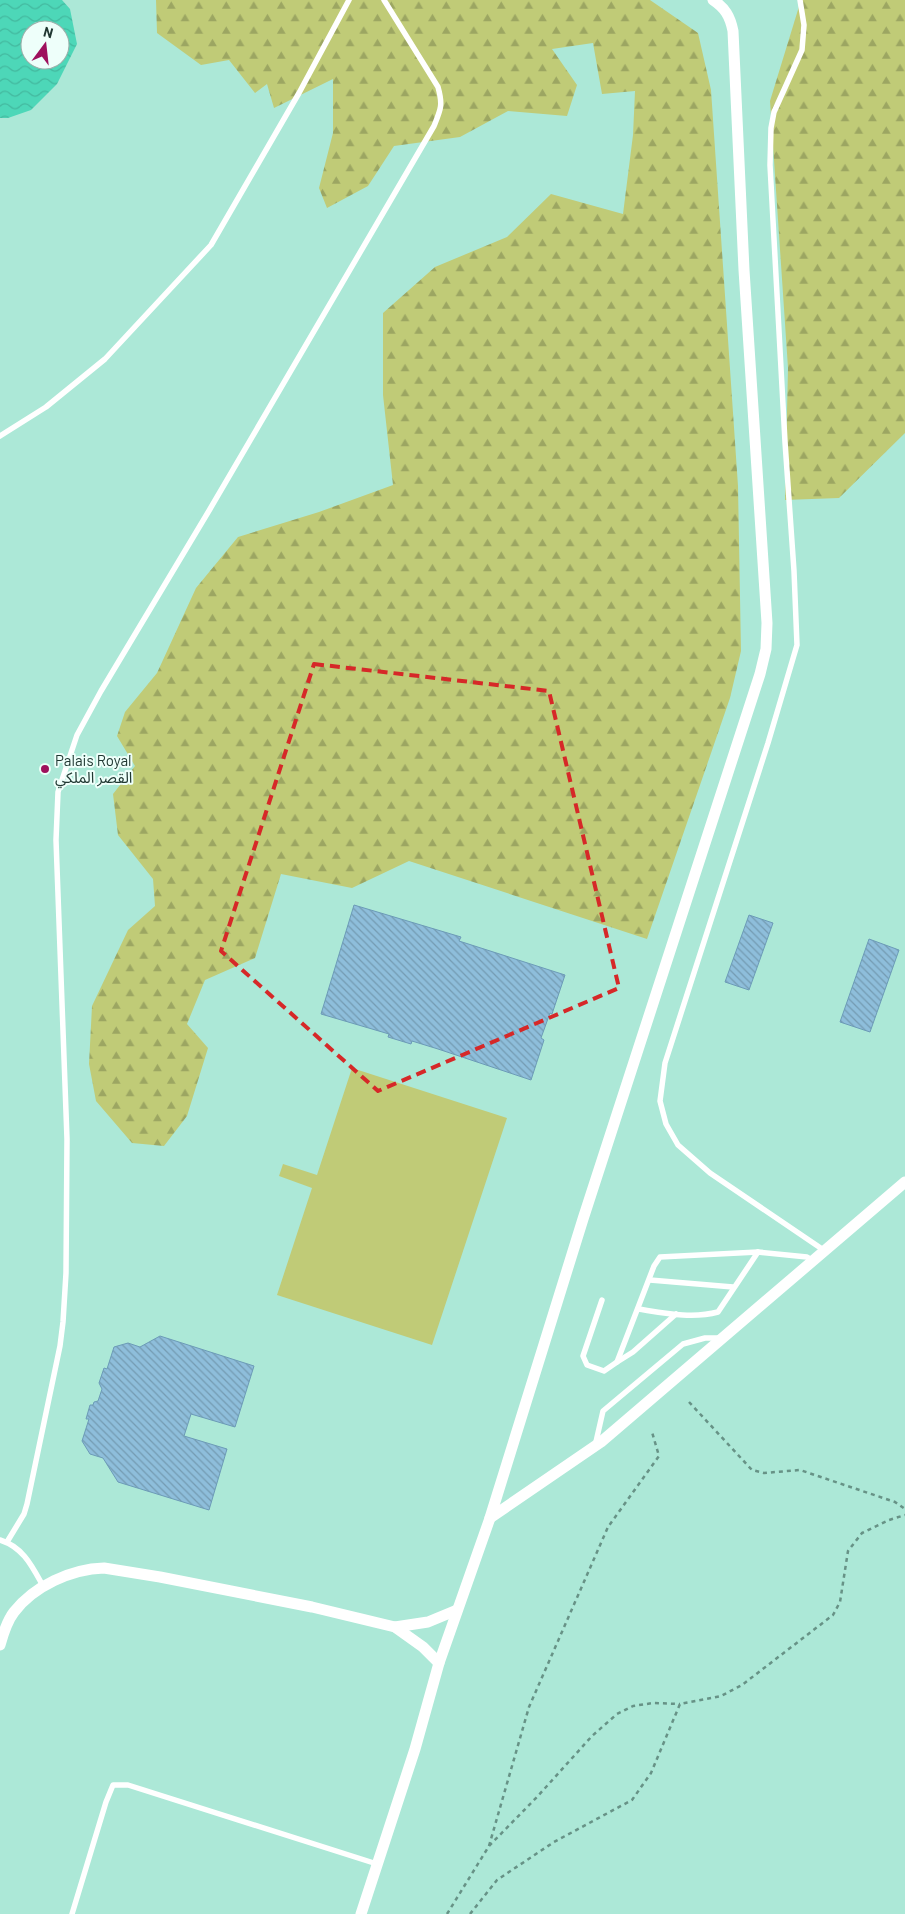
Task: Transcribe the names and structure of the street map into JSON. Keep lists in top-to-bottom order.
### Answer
{
  "places": ["Palais Royal القصر الملكي"],
  "north": "top"
}
